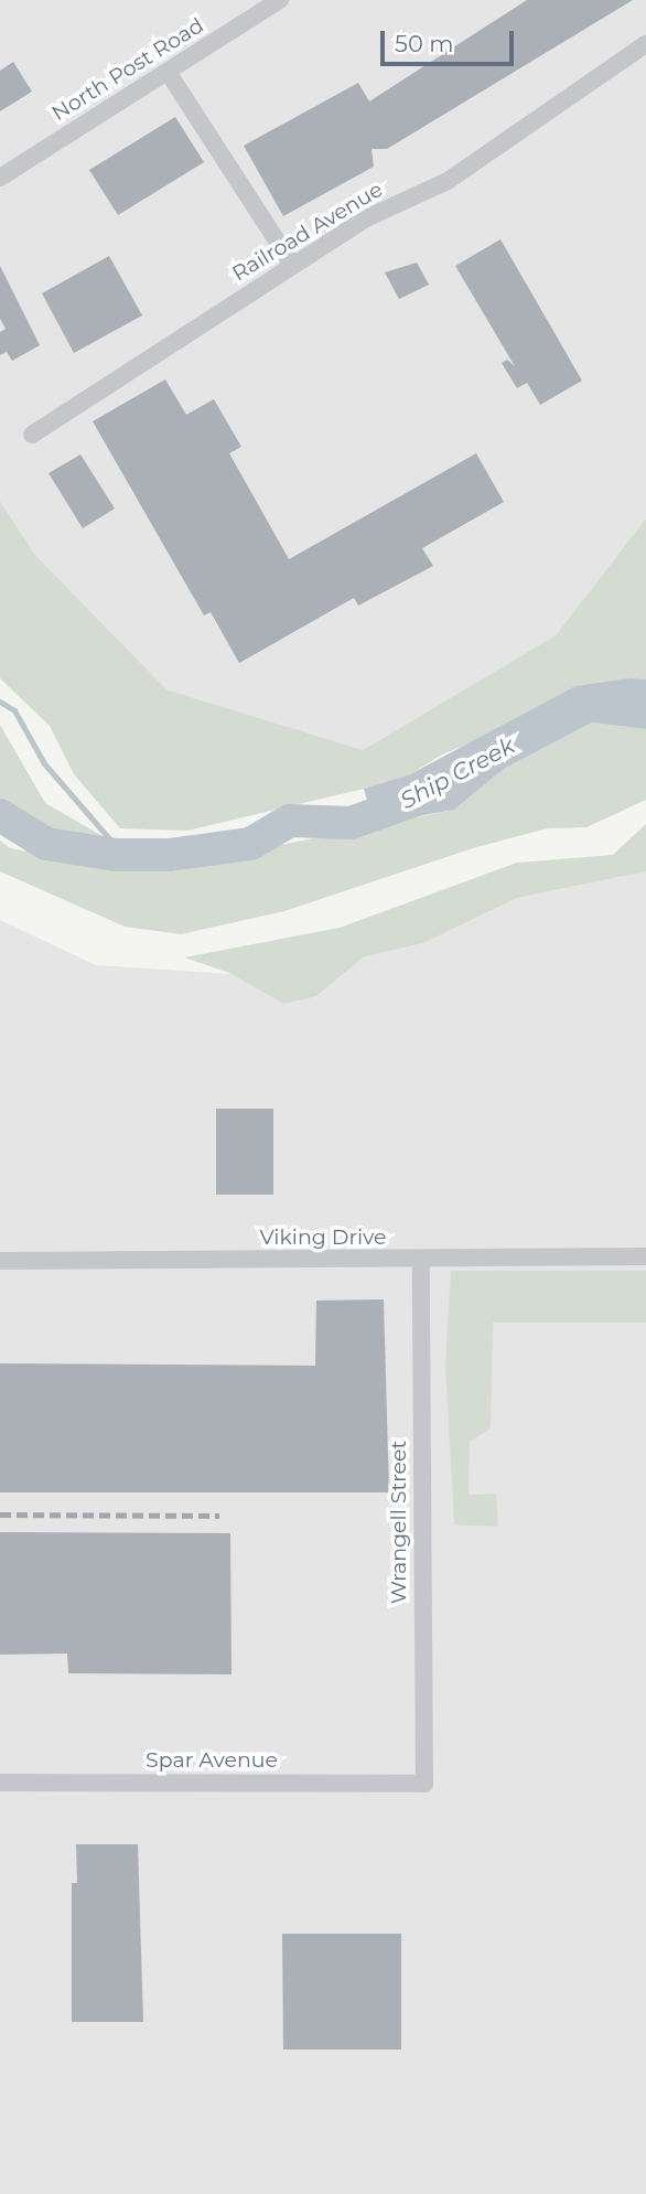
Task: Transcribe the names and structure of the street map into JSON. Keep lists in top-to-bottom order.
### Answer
{
  "streets": {
    "street": [
      "North Post Road",
      "Railroad Avenue",
      "Viking Drive",
      "Wrangell Street",
      "Spar Avenue"
    ]
  },
  "crossings": [
    ["Viking Drive", "Wrangell Street"],
    ["Wrangell Street", "Spar Avenue"]
  ],
  "water": ["Ship Creek"],
  "scale_bar": "50 m"
}
